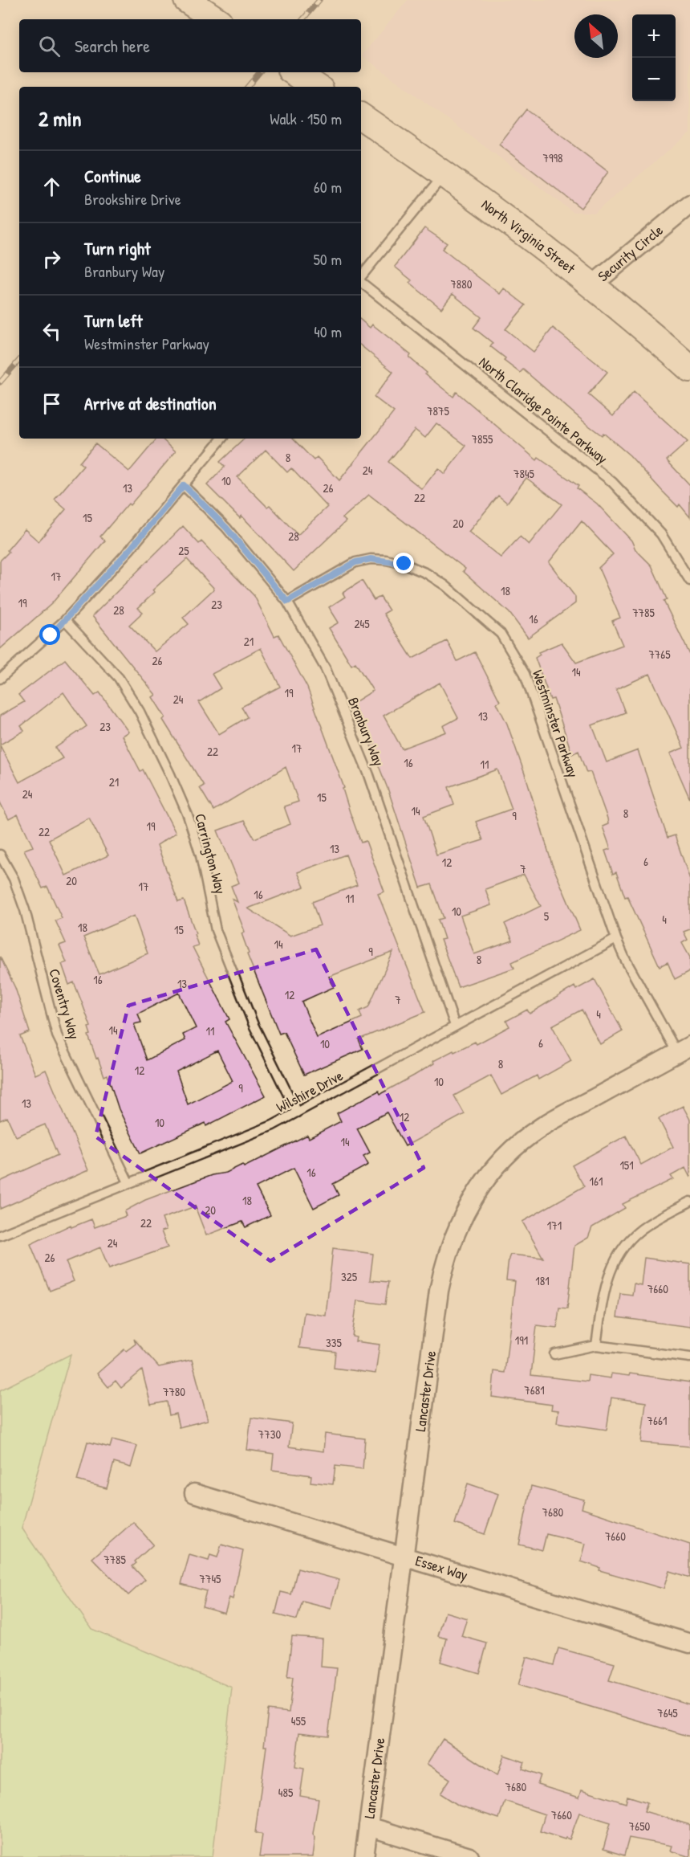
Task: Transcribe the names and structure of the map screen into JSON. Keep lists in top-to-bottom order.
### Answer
{
  "streets": {
    "main road": ["North Virginia Street"],
    "street": ["Security Circle", "Lancaster Drive", "Essex Way"],
    "lane": [
      "North Claridge Pointe Parkway",
      "Westminster Parkway",
      "Branbury Way",
      "Carrington Way",
      "Coventry Way",
      "Wilshire Drive"
    ]
  },
  "crossings": [
    ["North Virginia Street", "Security Circle"],
    ["Westminster Parkway", "Branbury Way"],
    ["Westminster Parkway", "Wilshire Drive"],
    ["Westminster Parkway", "Lancaster Drive"],
    ["Branbury Way", "Wilshire Drive"],
    ["Carrington Way", "Wilshire Drive"],
    ["Coventry Way", "Wilshire Drive"],
    ["Lancaster Drive", "Essex Way"]
  ],
  "house_numbers": [
    "7998",
    "7880",
    "7875",
    "7855",
    "8",
    "24",
    "7845",
    "10",
    "13",
    "26",
    "22",
    "15",
    "20",
    "28",
    "25",
    "17",
    "18",
    "19",
    "23",
    "28",
    "7785",
    "16",
    "245",
    "21",
    "7765",
    "26",
    "14",
    "19",
    "24",
    "13",
    "23",
    "17",
    "22",
    "16",
    "11",
    "21",
    "24",
    "15",
    "14",
    "8",
    "9",
    "19",
    "22",
    "13",
    "6",
    "12",
    "7",
    "20",
    "17",
    "16",
    "11",
    "10",
    "5",
    "4",
    "18",
    "15",
    "14",
    "9",
    "8",
    "16",
    "13",
    "12",
    "7",
    "4",
    "14",
    "11",
    "6",
    "10",
    "8",
    "12",
    "10",
    "9",
    "13",
    "12",
    "10",
    "14",
    "151",
    "16",
    "161",
    "18",
    "20",
    "22",
    "171",
    "24",
    "26",
    "325",
    "181",
    "7660",
    "191",
    "335",
    "7681",
    "7780",
    "7661",
    "7730",
    "7680",
    "7660",
    "7785",
    "7745",
    "7645",
    "455",
    "7680",
    "485",
    "7660",
    "7650"
  ],
  "north": "top left",
  "page": {
    "map_buttons": ["+", "−"],
    "search": "Search here",
    "heading": ["2 min", "Walk · 150 m"],
    "list": [
      ["Continue", "Brookshire Drive", "60 m"],
      ["Turn right", "Branbury Way", "50 m"],
      ["Turn left", "Westminster Parkway", "40 m"],
      "Arrive at destination"
    ]
  }
}
